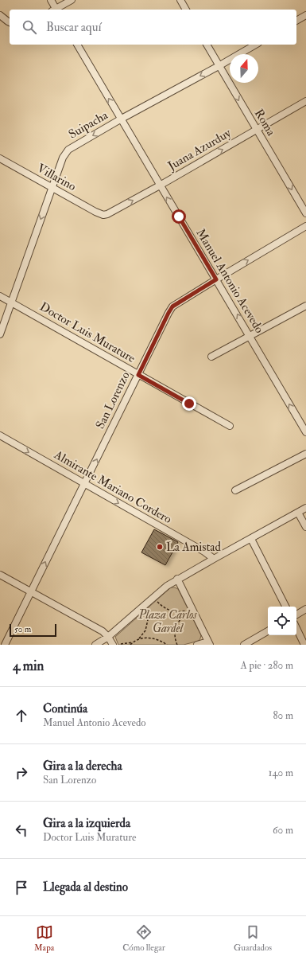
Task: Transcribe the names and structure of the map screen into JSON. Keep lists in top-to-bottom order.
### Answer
{
  "streets": {
    "street": [
      "Roma",
      "Suipacha",
      "Juana Azurduy",
      "Villarino",
      "Manuel Antonio Acevedo",
      "Doctor Luis Murature",
      "San Lorenzo",
      "Almirante Mariano Cordero"
    ]
  },
  "crossings": [
    ["Roma", "Suipacha"],
    ["Roma", "Juana Azurduy"],
    ["Suipacha", "Villarino"],
    ["Suipacha", "Manuel Antonio Acevedo"],
    ["Suipacha", "Doctor Luis Murature"],
    ["Juana Azurduy", "Villarino"],
    ["Juana Azurduy", "Manuel Antonio Acevedo"],
    ["Manuel Antonio Acevedo", "San Lorenzo"],
    ["Doctor Luis Murature", "San Lorenzo"],
    ["San Lorenzo", "Almirante Mariano Cordero"]
  ],
  "one_way": [
    "Roma",
    "Suipacha",
    "Juana Azurduy",
    "Manuel Antonio Acevedo",
    "San Lorenzo",
    "Almirante Mariano Cordero"
  ],
  "parks": ["Plaza Carlos Gardel"],
  "places": ["La Amistad"],
  "scale_bar": "50 m",
  "north": "top",
  "page": {
    "search": "Buscar aquí",
    "scale": "50 m",
    "heading": ["4 min", "A pie · 280 m"],
    "list": [
      ["Continúa", "Manuel Antonio Acevedo", "80 m"],
      ["Gira a la derecha", "San Lorenzo", "140 m"],
      ["Gira a la izquierda", "Doctor Luis Murature", "60 m"],
      "Llegada al destino"
    ],
    "nav": ["Mapa", "Cómo llegar", "Guardados"]
  }
}
